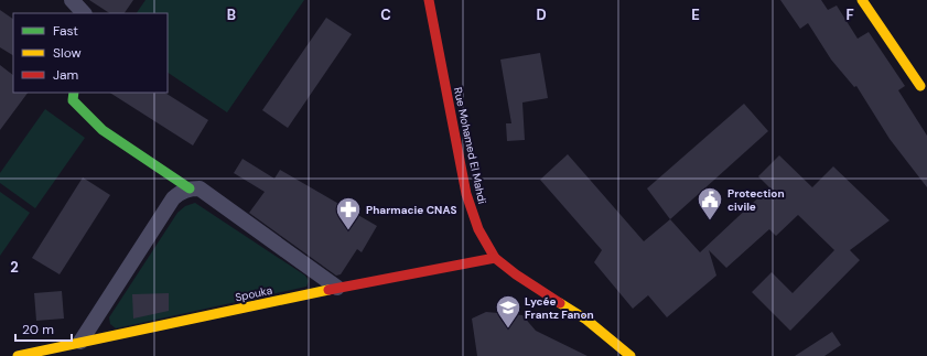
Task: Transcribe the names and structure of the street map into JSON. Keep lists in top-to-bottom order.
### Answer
{
  "streets": {
    "street": ["Rue Mohamed El Mahdi", "Spouka"]
  },
  "crossings": [
    ["Rue Mohamed El Mahdi", "Spouka"]
  ],
  "places": {
    "public building": ["Protection civile"],
    "pharmacy": ["Pharmacie CNAS"],
    "school or university": ["Lycée Frantz Fanon"]
  },
  "legend": ["Fast", "Slow", "Jam"],
  "scale_bar": "20 m",
  "grid": {
    "columns": [
      "B",
      "C",
      "D",
      "E",
      "F"
    ],
    "rows": ["2"]
  }
}
